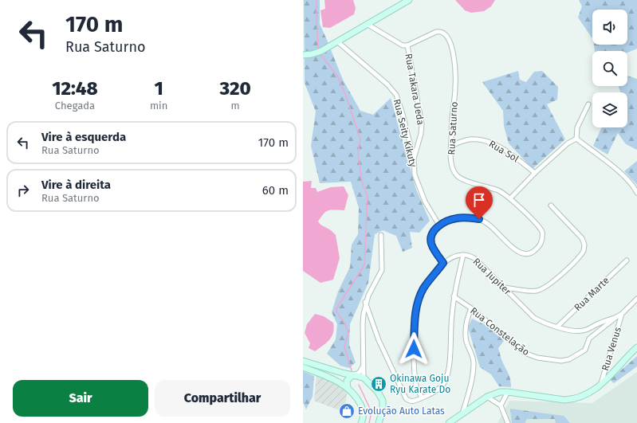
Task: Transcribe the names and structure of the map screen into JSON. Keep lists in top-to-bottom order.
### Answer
{
  "streets": {
    "street": [
      "Rua Takara Ueda",
      "Rua Saturno",
      "Rua Seity Kikuty",
      "Rua Sol",
      "Rua Jupiter",
      "Rua Marte",
      "Rua Constelação",
      "Rua Venus"
    ]
  },
  "crossings": [
    ["Rua Takara Ueda", "Rua Saturno"],
    ["Rua Takara Ueda", "Rua Seity Kikuty"],
    ["Rua Saturno", "Rua Seity Kikuty"],
    ["Rua Saturno", "Rua Sol"],
    ["Rua Jupiter", "Rua Marte"],
    ["Rua Jupiter", "Rua Constelação"],
    ["Rua Constelação", "Rua Venus"]
  ],
  "places": {
    "building": ["Okinawa Goju Ryu Karate Do"],
    "shop": ["Evolução Auto Latas"]
  },
  "page": {
    "turn": ["170 m", "Rua Saturno"],
    "eta": [
      "12:48",
      "Chegada",
      "1",
      "min",
      "320",
      "m"
    ],
    "list": [
      {
        "name": "Vire à esquerda",
        "note": "Rua Saturno",
        "value": "170 m"
      },
      {
        "name": "Vire à direita",
        "note": "Rua Saturno",
        "value": "60 m"
      }
    ],
    "buttons": ["Sair", "Compartilhar"]
  }
}
